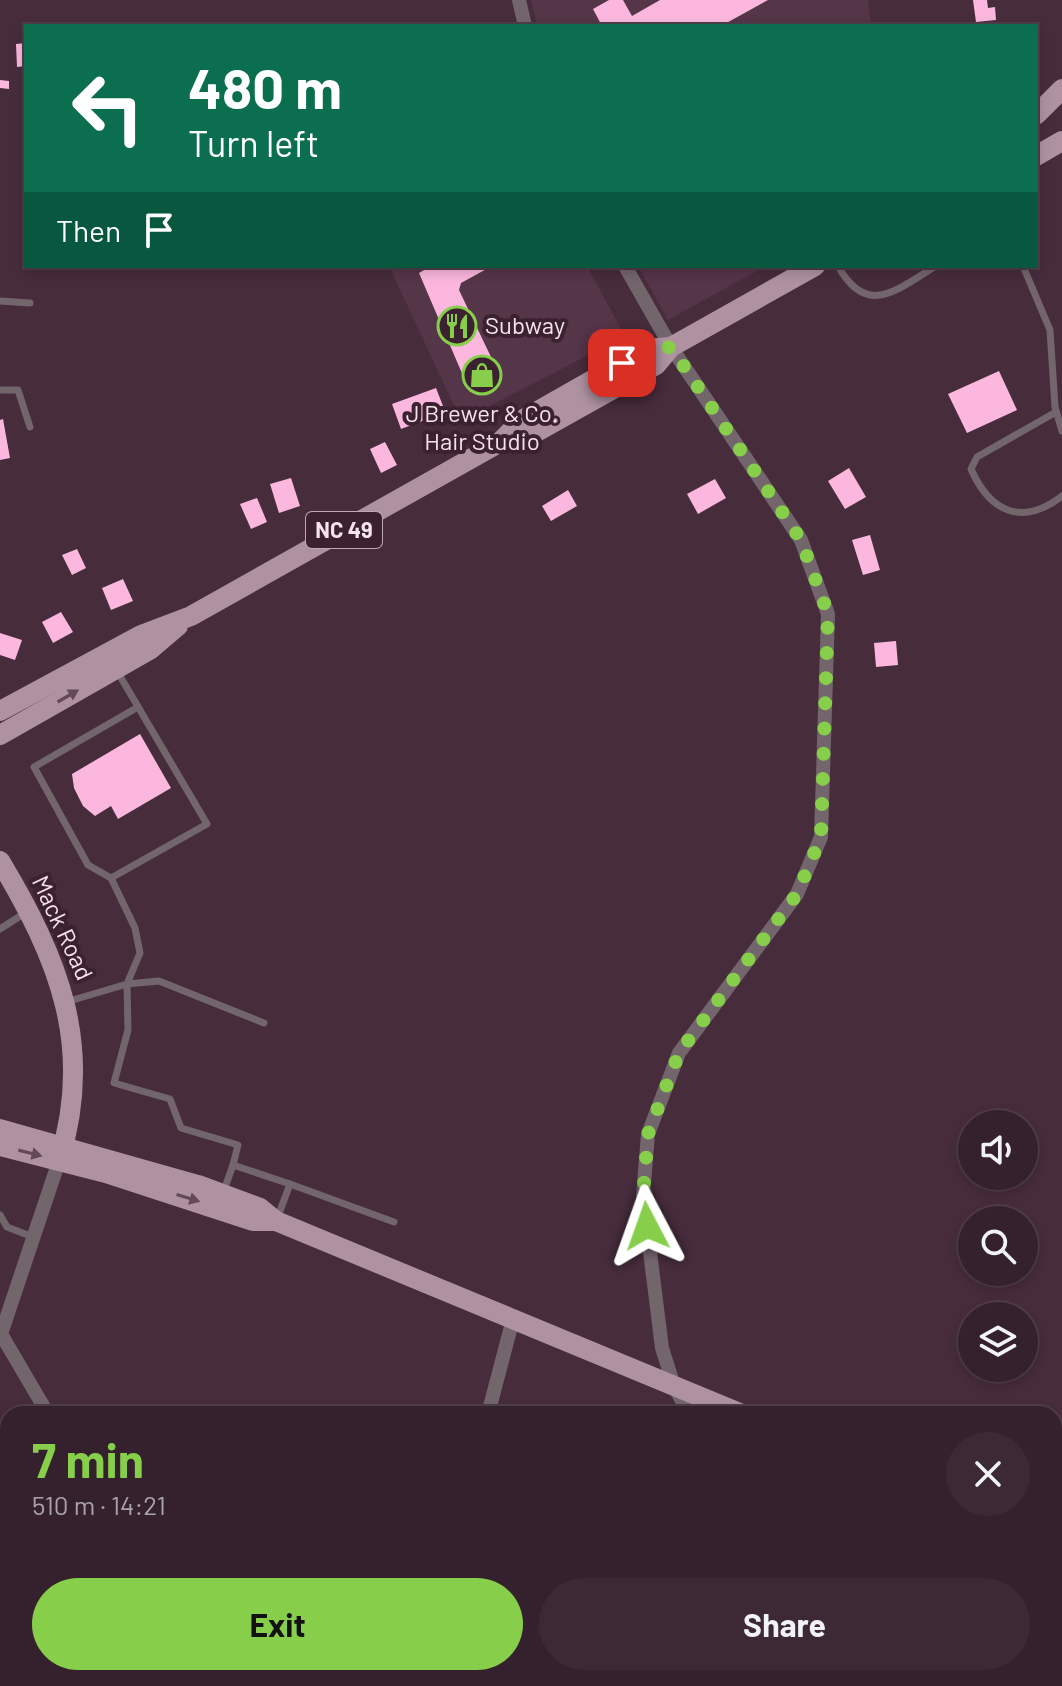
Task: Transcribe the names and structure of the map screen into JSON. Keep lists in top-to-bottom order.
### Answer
{
  "streets": {
    "main road": ["NC 49", "Mack Road"]
  },
  "places": {
    "restaurant": ["Subway"],
    "shop": ["J Brewer & Co. Hair Studio"]
  },
  "page": {
    "turn": ["480 m", "Turn left"],
    "then": "Then",
    "heading": ["7 min", "510 m · 14:21"],
    "buttons": ["Exit", "Share"]
  }
}
